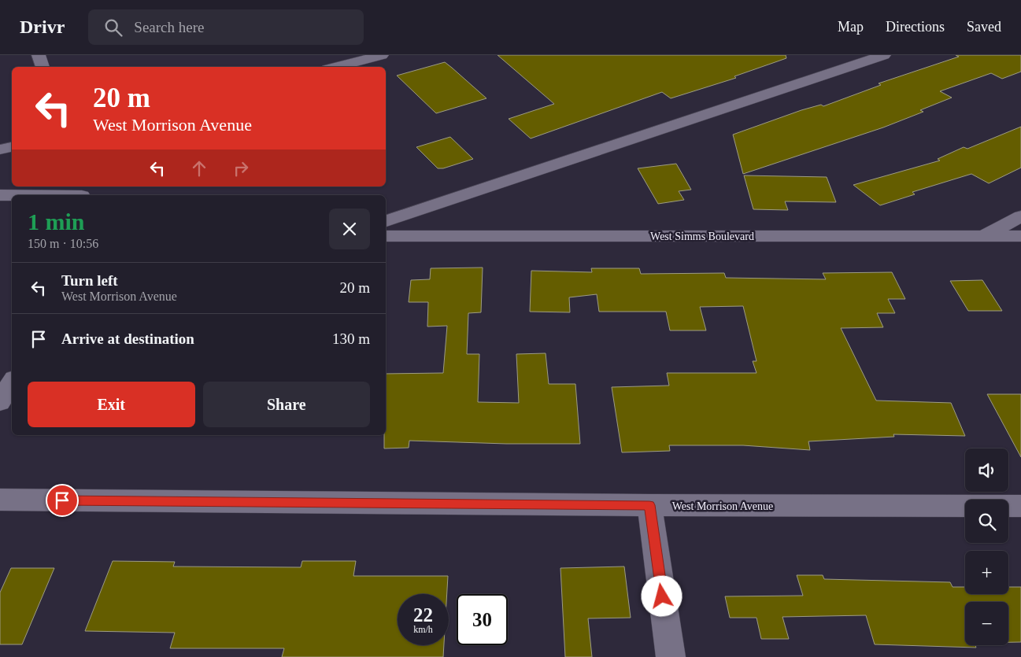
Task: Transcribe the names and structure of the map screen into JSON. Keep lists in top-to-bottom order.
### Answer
{
  "streets": {
    "street": ["West Simms Boulevard", "West Morrison Avenue"]
  },
  "page": {
    "header": "Drivr",
    "search": "Search here",
    "nav": ["Map", "Directions", "Saved"],
    "turn": ["20 m", "West Morrison Avenue"],
    "heading": ["1 min", "150 m · 10:56"],
    "list": [
      {
        "name": "Turn left",
        "note": "West Morrison Avenue",
        "value": "20 m"
      },
      {
        "name": "Arrive at destination",
        "value": "130 m"
      }
    ],
    "buttons": ["Exit", "Share"],
    "map_buttons": ["+", "−"],
    "speed": "22 km/h",
    "limit": "30"
  }
}
